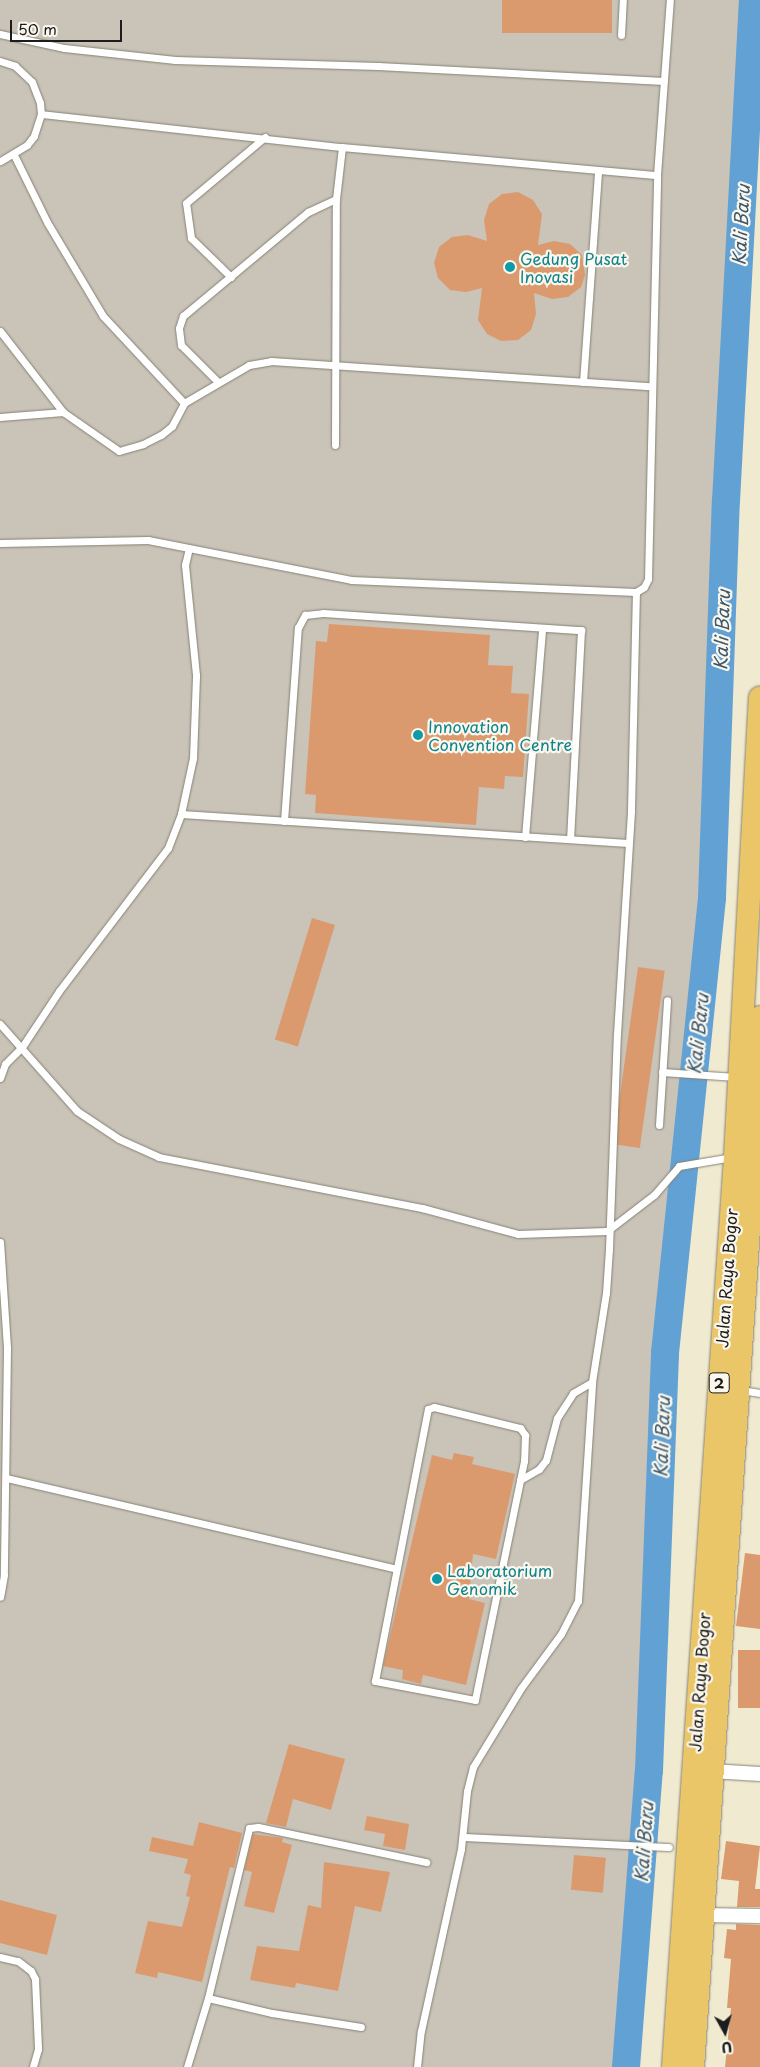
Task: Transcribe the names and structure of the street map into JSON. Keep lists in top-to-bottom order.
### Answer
{
  "streets": {
    "highway": ["Jalan Raya Bogor", "2"]
  },
  "water": ["Kali Baru"],
  "places": ["Gedung Pusat Inovasi", "Innovation Convention Centre", "Laboratorium Genomik"],
  "scale_bar": "50 m",
  "north": "bottom"
}
